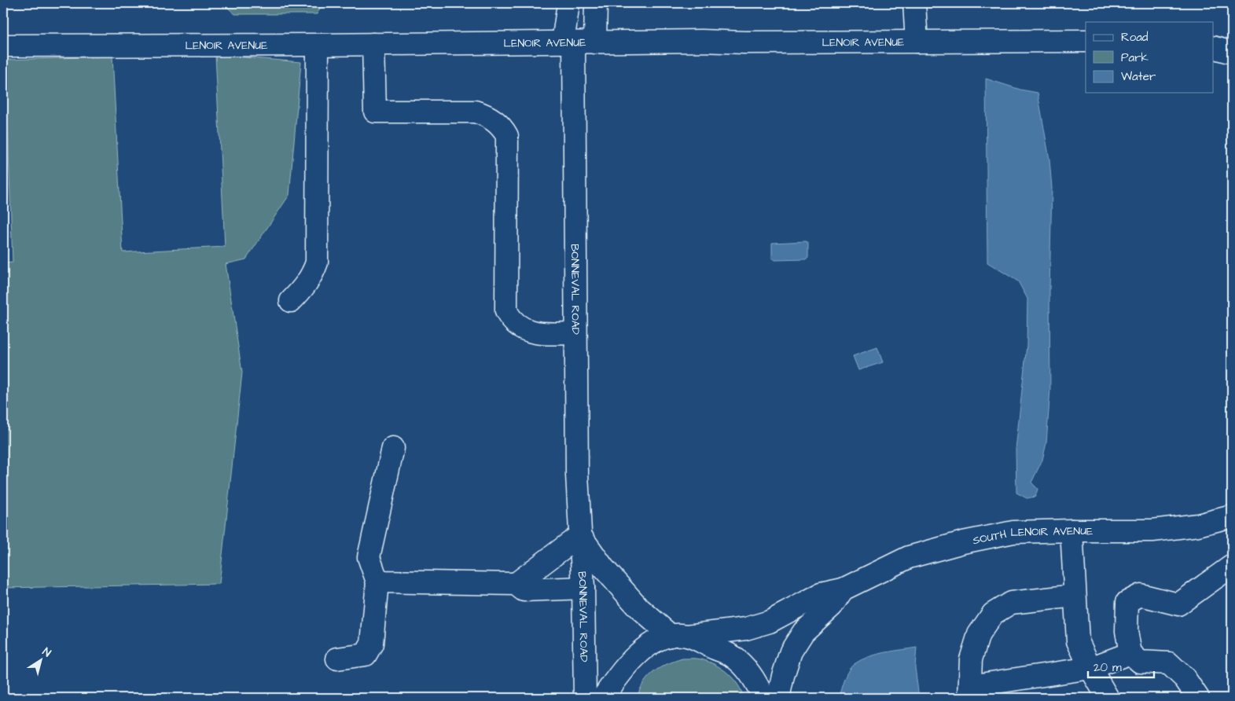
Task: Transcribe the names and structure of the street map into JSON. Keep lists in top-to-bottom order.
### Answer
{
  "streets": {
    "street": ["LENOIR AVENUE", "BONNEVAL ROAD", "SOUTH LENOIR AVENUE"]
  },
  "crossings": [
    ["LENOIR AVENUE", "BONNEVAL ROAD"],
    ["BONNEVAL ROAD", "SOUTH LENOIR AVENUE"]
  ],
  "legend": ["Road", "Park", "Water"],
  "scale_bar": "20 m",
  "north": "top right"
}
